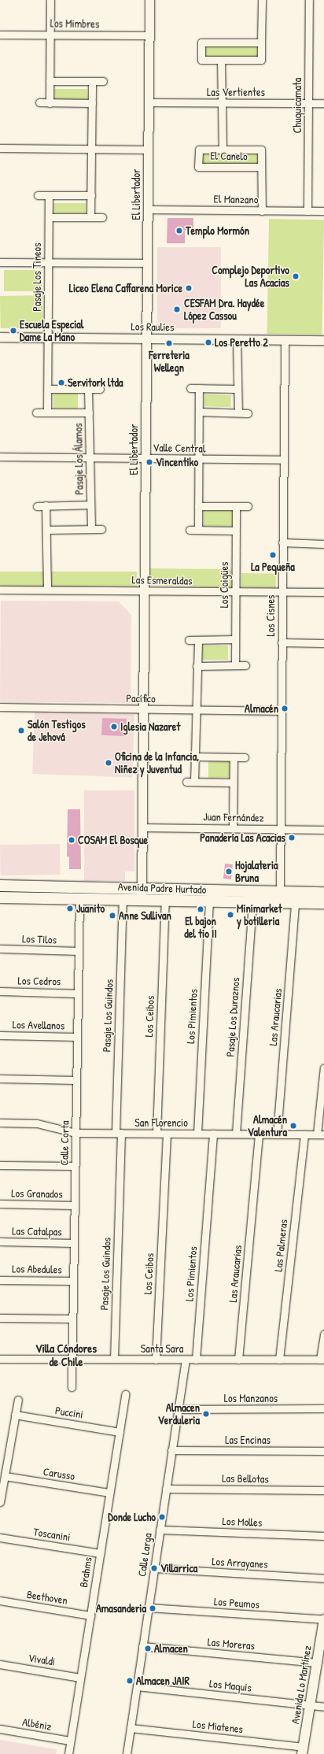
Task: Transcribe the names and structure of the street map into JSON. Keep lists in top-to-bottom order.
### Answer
{
  "streets": {
    "main road": ["Avenida Padre Hurtado", "Avenida Lo Martínez"],
    "street": [
      "Los Mimbres",
      "Las Vertientes",
      "Chuquicamata",
      "El Canelo",
      "El Libertador",
      "El Manzano",
      "Pasaje Los Tineos",
      "Los Raulíes",
      "Valle Central",
      "Pasaje Los Álamos",
      "Las Esmeraldas",
      "Los Coigües",
      "Los Cisnes",
      "Pacífico",
      "Juan Fernández",
      "Los Tilos",
      "Los Cedros",
      "Pasaje Los Guindos",
      "Los Ceibos",
      "Los Pimientos",
      "Pasaje Los Duraznos",
      "Las Araucarias",
      "Los Avellanos",
      "San Florencio",
      "Calle Corta",
      "Los Granados",
      "Las Catalpas",
      "Las Palmeras",
      "Los Abedules",
      "Santa Sara",
      "Los Manzanos",
      "Puccini",
      "Las Encinas",
      "Carusso",
      "Las Bellotas",
      "Los Molles",
      "Toscanini",
      "Calle Larga",
      "Los Arrayanes",
      "Brahms",
      "Beethoven",
      "Los Peumos",
      "Las Moreras",
      "Vivaldi",
      "Los Maquis",
      "Albéniz",
      "Los Miatenes"
    ]
  },
  "crossings": [
    ["Los Mimbres", "El Libertador"],
    ["Las Vertientes", "Chuquicamata"],
    ["Las Vertientes", "El Canelo"],
    ["Las Vertientes", "El Libertador"],
    ["Chuquicamata", "El Manzano"],
    ["El Canelo", "El Manzano"],
    ["El Libertador", "El Manzano"],
    ["El Libertador", "Los Raulíes"],
    ["El Libertador", "Valle Central"],
    ["El Libertador", "Las Esmeraldas"],
    ["El Libertador", "Pacífico"],
    ["El Libertador", "Juan Fernández"],
    ["El Libertador", "Avenida Padre Hurtado"],
    ["Pasaje Los Tineos", "Los Raulíes"],
    ["Los Raulíes", "Los Cisnes"],
    ["Valle Central", "Pasaje Los Álamos"],
    ["Valle Central", "Los Cisnes"],
    ["Las Esmeraldas", "Los Coigües"],
    ["Las Esmeraldas", "Los Cisnes"],
    ["Los Cisnes", "Pacífico"],
    ["Los Cisnes", "Juan Fernández"],
    ["Los Cisnes", "Avenida Padre Hurtado"],
    ["Avenida Padre Hurtado", "Pasaje Los Guindos"],
    ["Avenida Padre Hurtado", "Los Ceibos"],
    ["Avenida Padre Hurtado", "Los Pimientos"],
    ["Avenida Padre Hurtado", "Pasaje Los Duraznos"],
    ["Avenida Padre Hurtado", "Las Araucarias"],
    ["Avenida Padre Hurtado", "Calle Corta"],
    ["Los Tilos", "Calle Corta"],
    ["Los Cedros", "Calle Corta"],
    ["Pasaje Los Guindos", "San Florencio"],
    ["Pasaje Los Guindos", "Santa Sara"],
    ["Los Ceibos", "San Florencio"],
    ["Los Ceibos", "Santa Sara"],
    ["Los Pimientos", "San Florencio"],
    ["Los Pimientos", "Santa Sara"],
    ["Pasaje Los Duraznos", "San Florencio"],
    ["Las Araucarias", "San Florencio"],
    ["Las Araucarias", "Santa Sara"],
    ["Los Avellanos", "Calle Corta"],
    ["San Florencio", "Calle Corta"],
    ["San Florencio", "Las Palmeras"],
    ["Calle Corta", "Los Granados"],
    ["Calle Corta", "Las Catalpas"],
    ["Calle Corta", "Los Abedules"],
    ["Calle Corta", "Santa Sara"],
    ["Las Palmeras", "Santa Sara"],
    ["Santa Sara", "Calle Larga"],
    ["Los Manzanos", "Calle Larga"],
    ["Puccini", "Brahms"],
    ["Las Encinas", "Calle Larga"],
    ["Carusso", "Brahms"],
    ["Las Bellotas", "Calle Larga"],
    ["Los Molles", "Calle Larga"],
    ["Toscanini", "Brahms"],
    ["Calle Larga", "Los Arrayanes"],
    ["Calle Larga", "Los Peumos"],
    ["Calle Larga", "Las Moreras"],
    ["Calle Larga", "Los Maquis"],
    ["Calle Larga", "Los Miatenes"],
    ["Brahms", "Beethoven"],
    ["Brahms", "Vivaldi"],
    ["Brahms", "Albéniz"],
    ["Los Peumos", "Avenida Lo Martínez"],
    ["Las Moreras", "Avenida Lo Martínez"],
    ["Avenida Lo Martínez", "Los Maquis"],
    ["Avenida Lo Martínez", "Los Miatenes"]
  ],
  "districts": ["Villa Cóndores de Chile"],
  "places": [
    "Templo Mormón",
    "Complejo Deportivo Las Acacias",
    "Liceo Elena Caffarena Morice",
    "CESFAM Dra. Haydée López Cassou",
    "Escuela Especial Dame La Mano",
    "Los Peretto 2",
    "Ferreteria Wellegn",
    "Servitork ltda",
    "Vincentiko",
    "La Pequeña",
    "Almacén",
    "Iglesia Nazaret",
    "Salón Testigos de Jehová",
    "Oficina de la Infancia, Niñez y Juventud",
    "Panadería Las Acacias",
    "COSAM El Bosque",
    "Hojalateria Bruna",
    "Juanito",
    "El bajon del tio II",
    "Minimarket y botilleria",
    "Anne Sullivan",
    "Almacén Valentura",
    "Almacen Verduleria",
    "Donde Lucho",
    "Villarrica",
    "Amasanderia",
    "Almacen",
    "Almacen JAIR"
  ]
}
